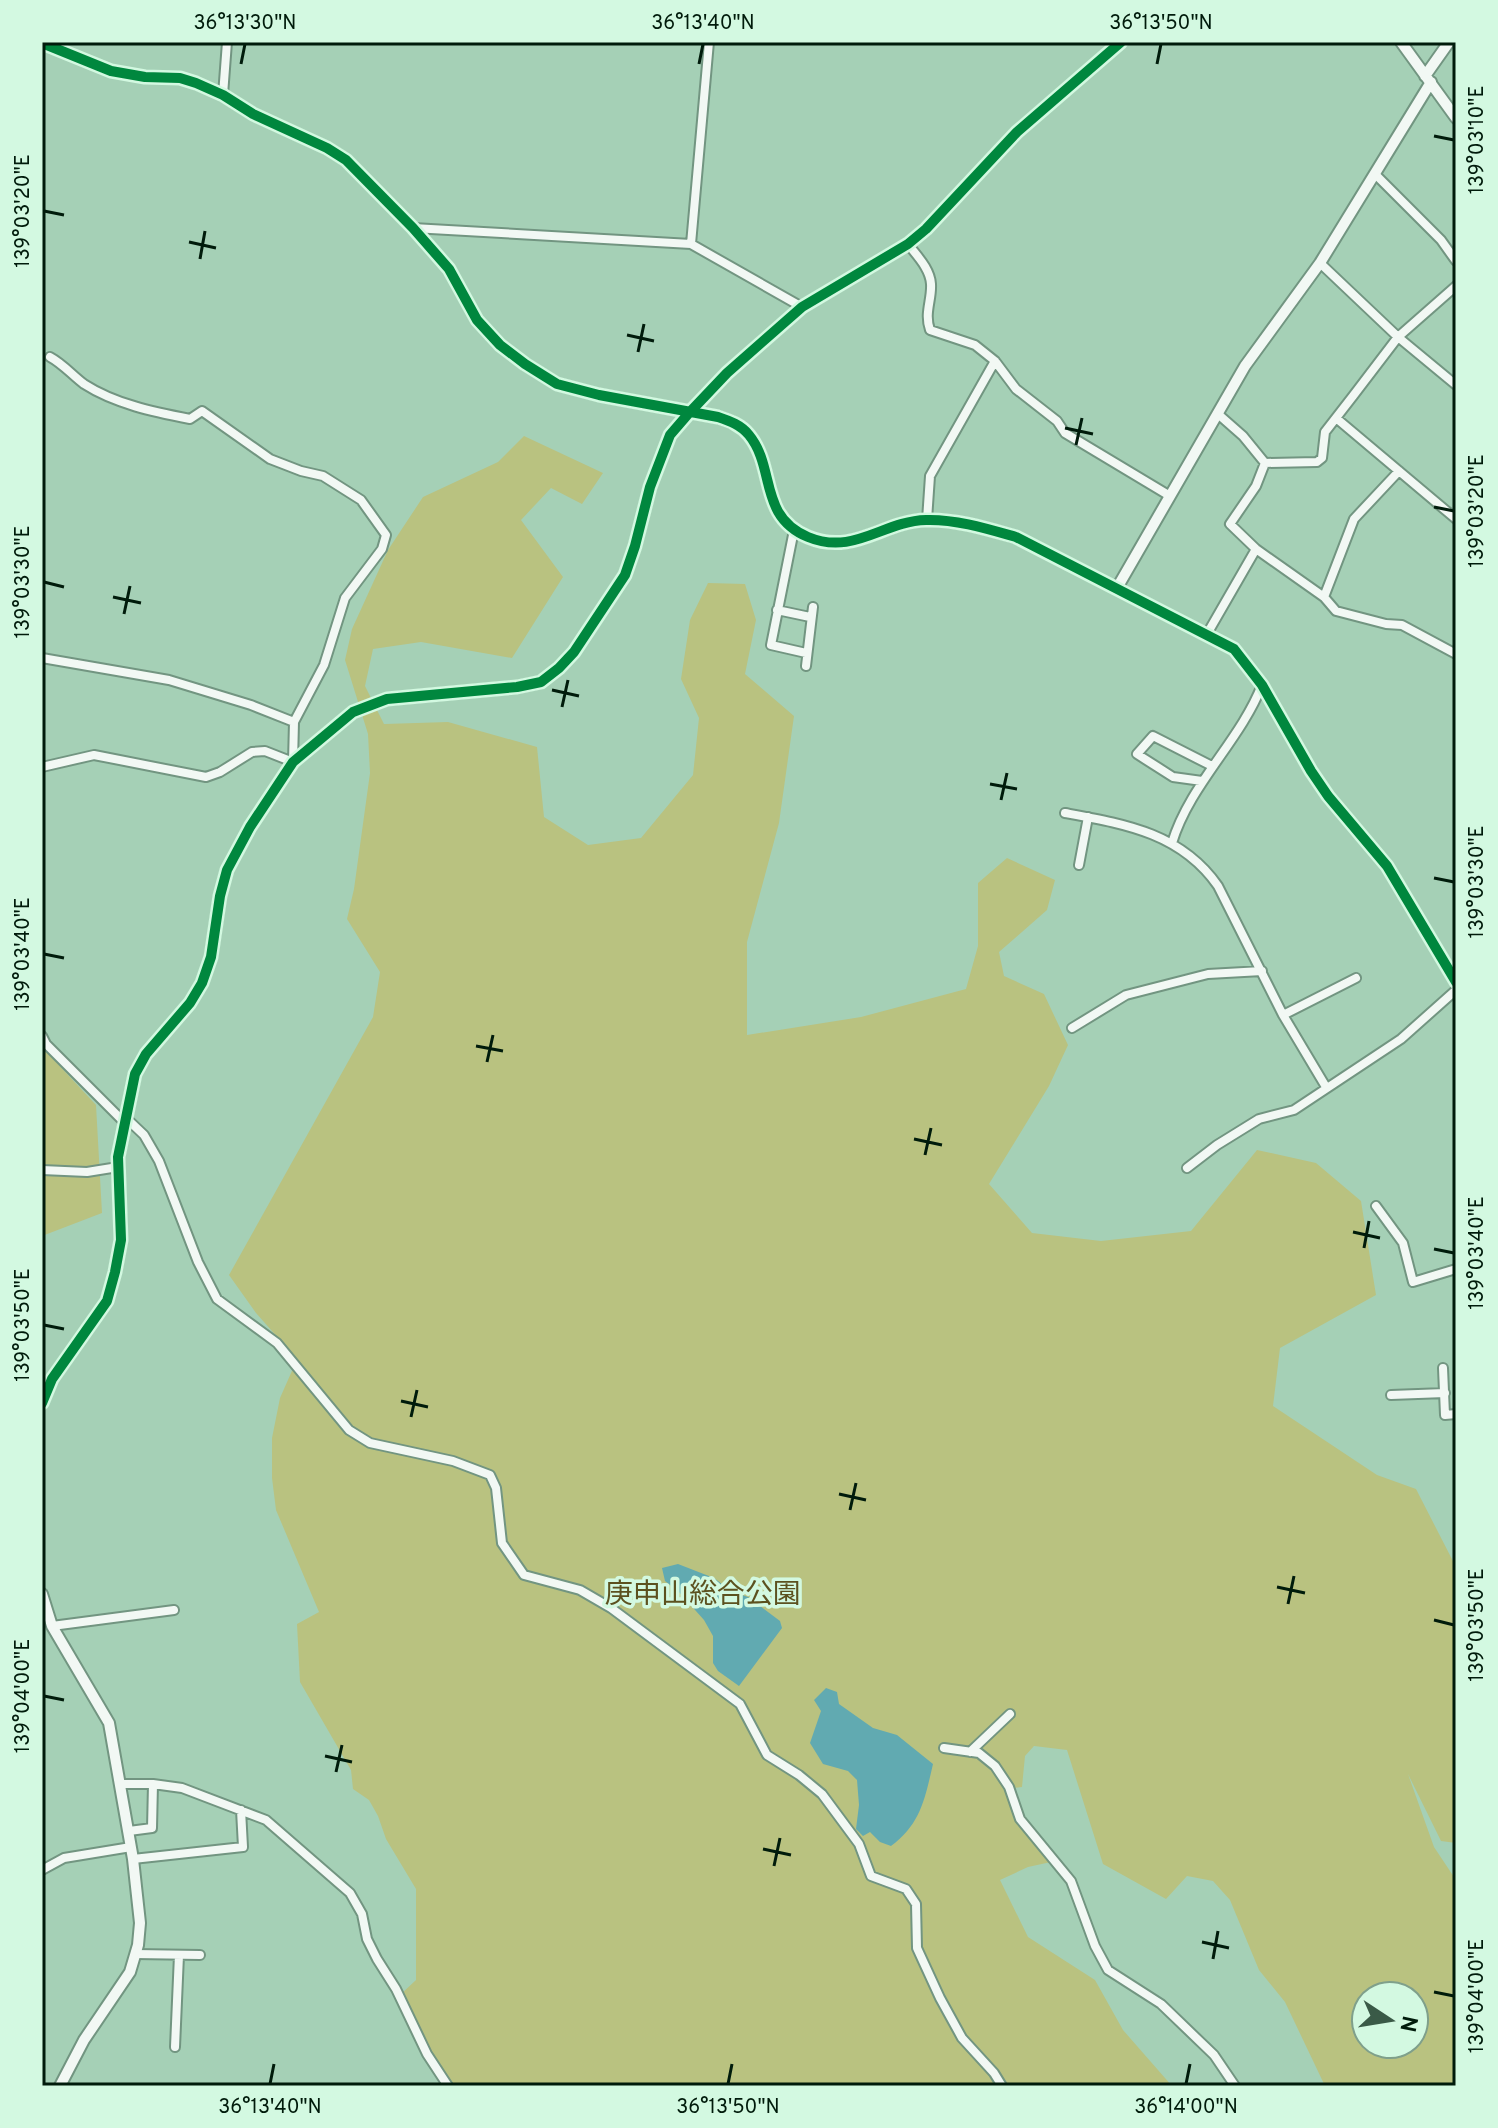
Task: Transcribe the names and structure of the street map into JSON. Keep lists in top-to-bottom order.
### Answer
{
  "parks": ["庚申山総合公園"],
  "north": "right",
  "coordinates": [
    "36°13'30\"N",
    "36°13'40\"N",
    "36°13'50\"N",
    "139°03'10\"E",
    "139°03'20\"E",
    "139°03'30\"E",
    "139°03'40\"E",
    "139°03'50\"E",
    "139°04'00\"E",
    "36°14'00\"N"
  ]
}
